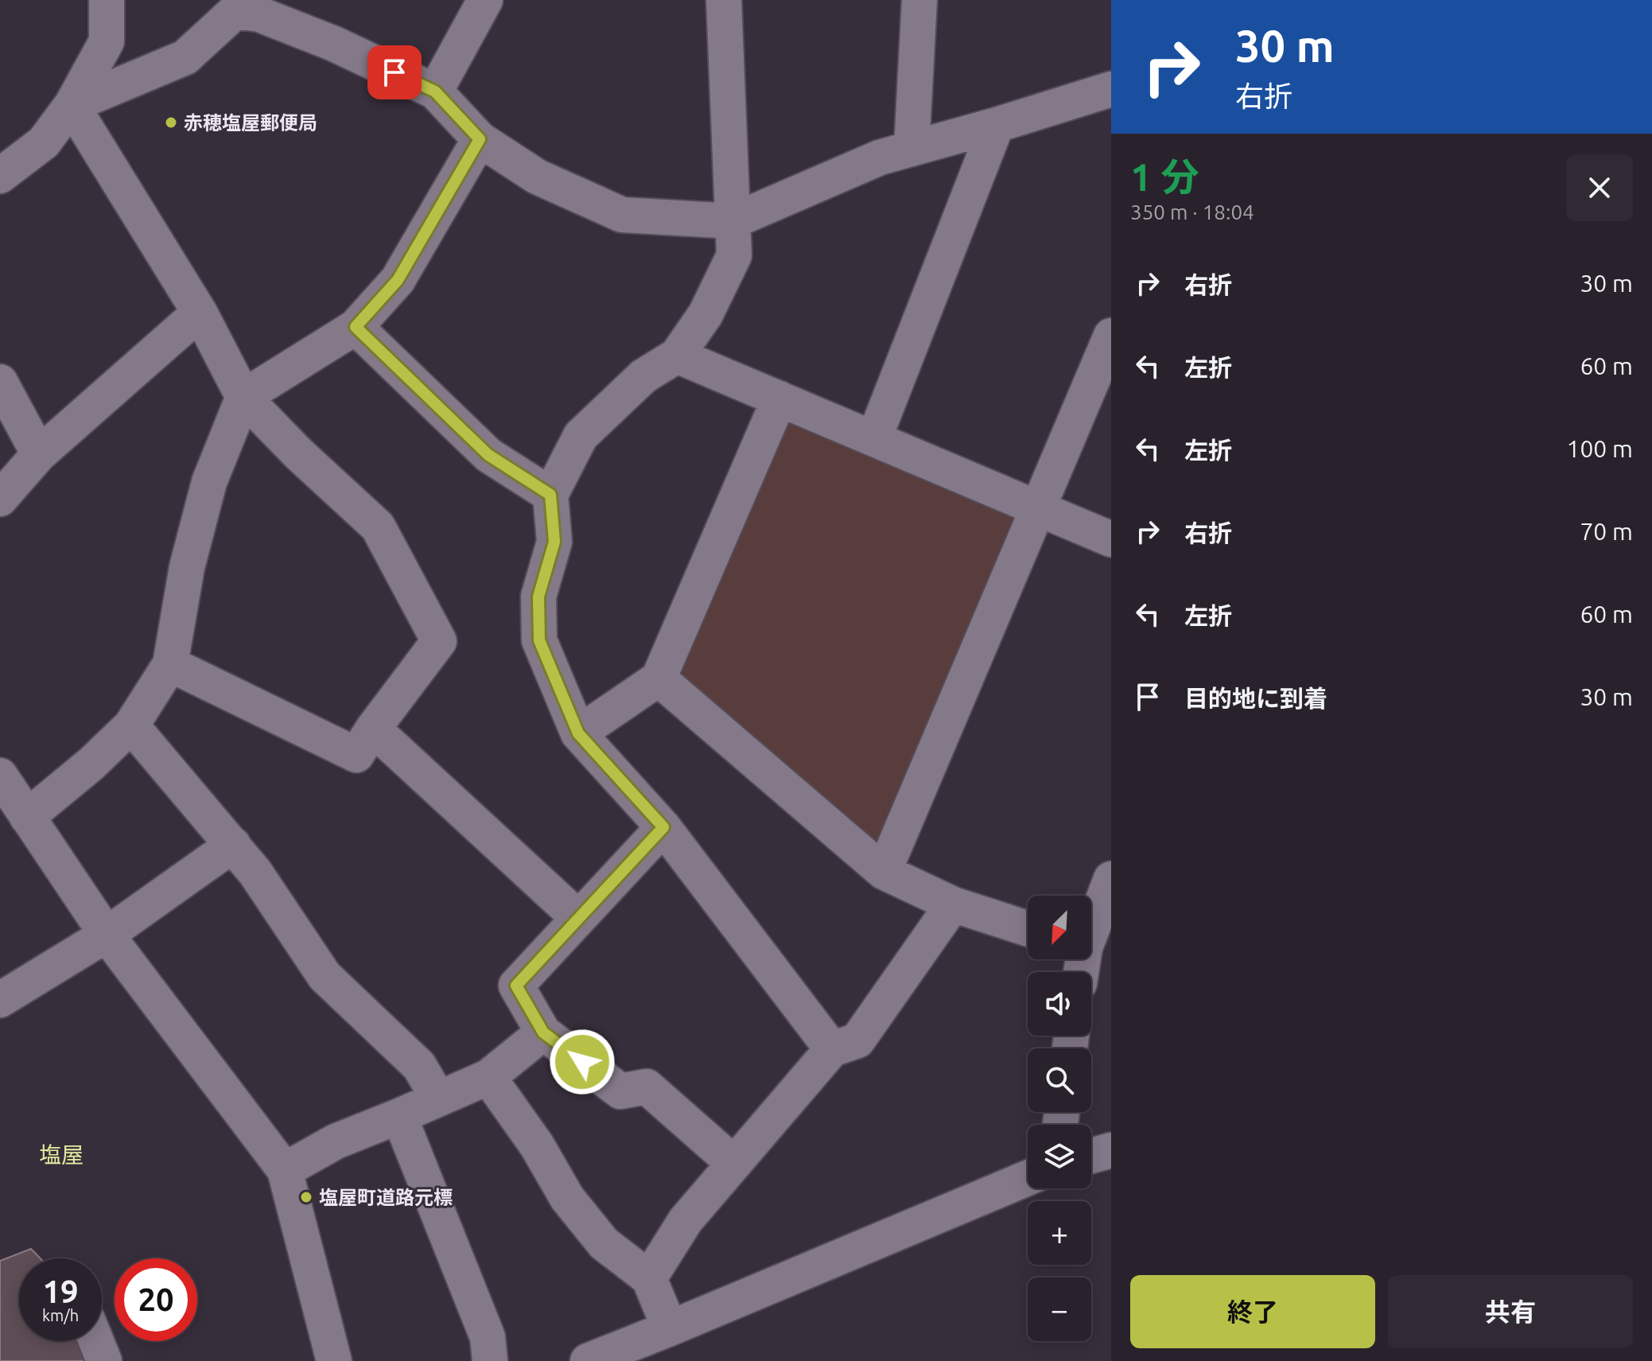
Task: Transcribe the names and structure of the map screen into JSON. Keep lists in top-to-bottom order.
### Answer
{
  "districts": ["塩屋"],
  "places": ["赤穂塩屋郵便局", "塩屋町道路元標"],
  "north": "bottom left",
  "page": {
    "turn": ["30 m", "右折"],
    "heading": ["1 分", "350 m · 18:04"],
    "list": [
      {
        "name": "右折",
        "value": "30 m"
      },
      {
        "name": "左折",
        "value": "60 m"
      },
      {
        "name": "左折",
        "value": "100 m"
      },
      {
        "name": "右折",
        "value": "70 m"
      },
      {
        "name": "左折",
        "value": "60 m"
      },
      {
        "name": "目的地に到着",
        "value": "30 m"
      }
    ],
    "map_buttons": ["+", "−"],
    "speed": "19 km/h",
    "limit": "20",
    "buttons": ["終了", "共有"]
  }
}
